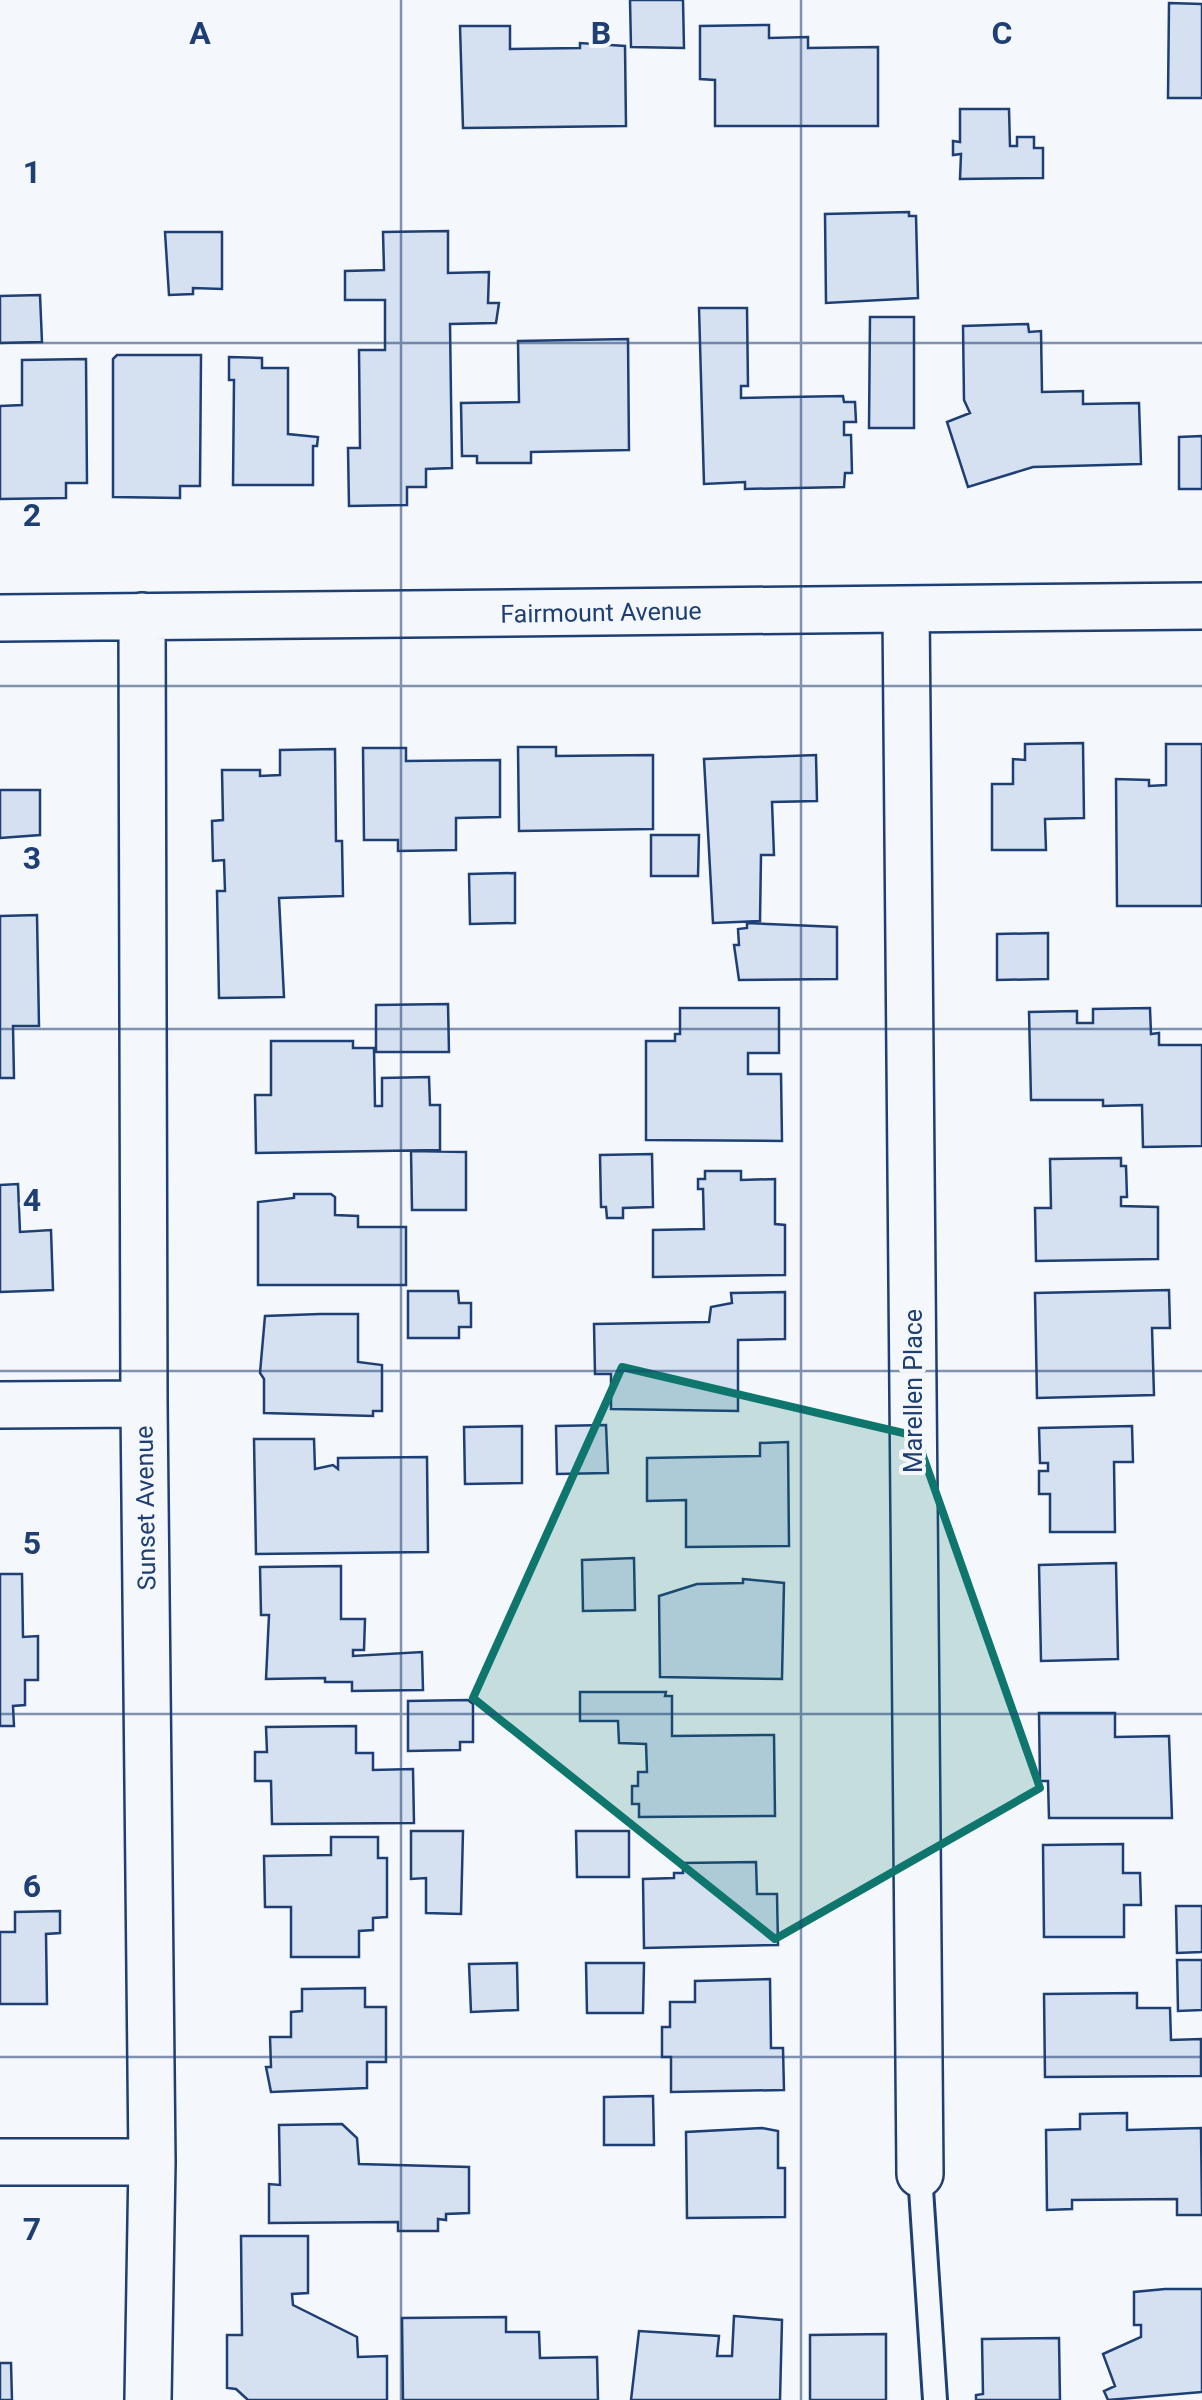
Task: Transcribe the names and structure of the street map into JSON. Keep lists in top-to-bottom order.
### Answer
{
  "streets": {
    "street": ["Fairmount Avenue", "Marellen Place", "Sunset Avenue"]
  },
  "crossings": [
    ["Fairmount Avenue", "Marellen Place"],
    ["Fairmount Avenue", "Sunset Avenue"]
  ],
  "grid": {
    "columns": ["A", "B", "C"],
    "rows": [
      "1",
      "2",
      "3",
      "4",
      "5",
      "6",
      "7"
    ]
  }
}
